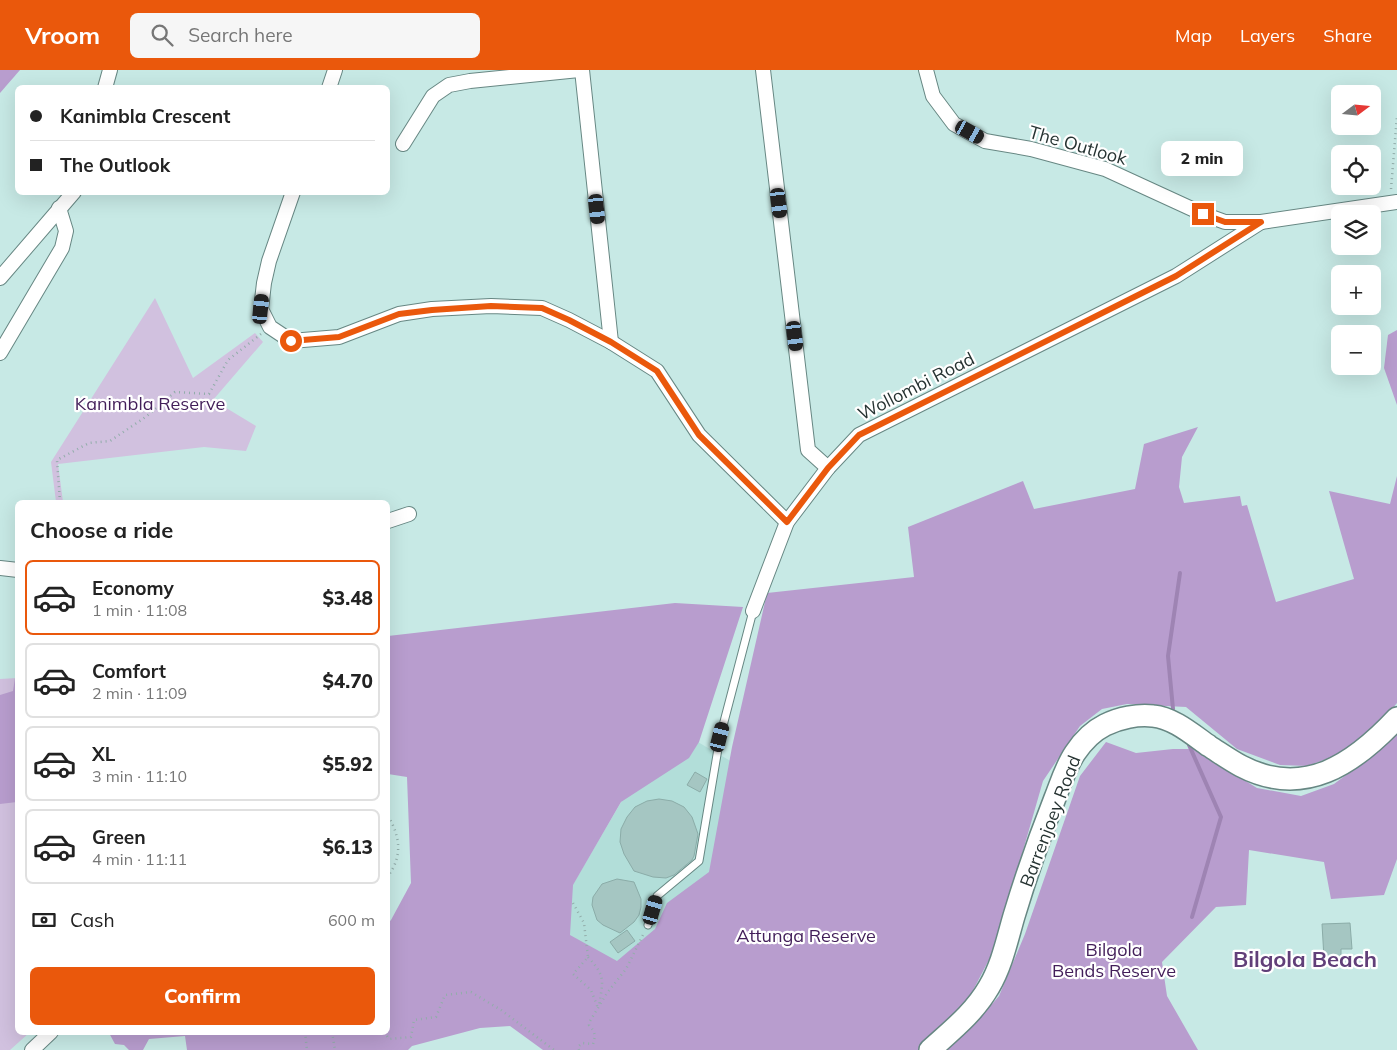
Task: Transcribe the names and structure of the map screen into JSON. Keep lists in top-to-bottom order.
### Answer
{
  "streets": {
    "main road": ["Barrenjoey Road"],
    "street": ["The Outlook", "Wollombi Road"]
  },
  "crossings": [
    ["The Outlook", "Wollombi Road"]
  ],
  "districts": ["Bilgola Beach"],
  "parks": ["Kanimbla Reserve", "Attunga Reserve", "Bilgola Bends Reserve"],
  "north": "right",
  "page": {
    "header": "Vroom",
    "search": "Search here",
    "nav": ["Map", "Layers", "Share"],
    "map_buttons": ["+", "−"],
    "banner": ["Kanimbla Crescent", "The Outlook"],
    "bubble": "2 min",
    "heading": "Choose a ride",
    "list": [
      {
        "name": "Economy",
        "note": "1 min · 11:08",
        "value": "$3.48"
      },
      {
        "name": "Comfort",
        "note": "2 min · 11:09",
        "value": "$4.70"
      },
      {
        "name": "XL",
        "note": "3 min · 11:10",
        "value": "$5.92"
      },
      {
        "name": "Green",
        "note": "4 min · 11:11",
        "value": "$6.13"
      }
    ],
    "pay": ["Cash", "600 m"],
    "buttons": "Confirm"
  }
}
